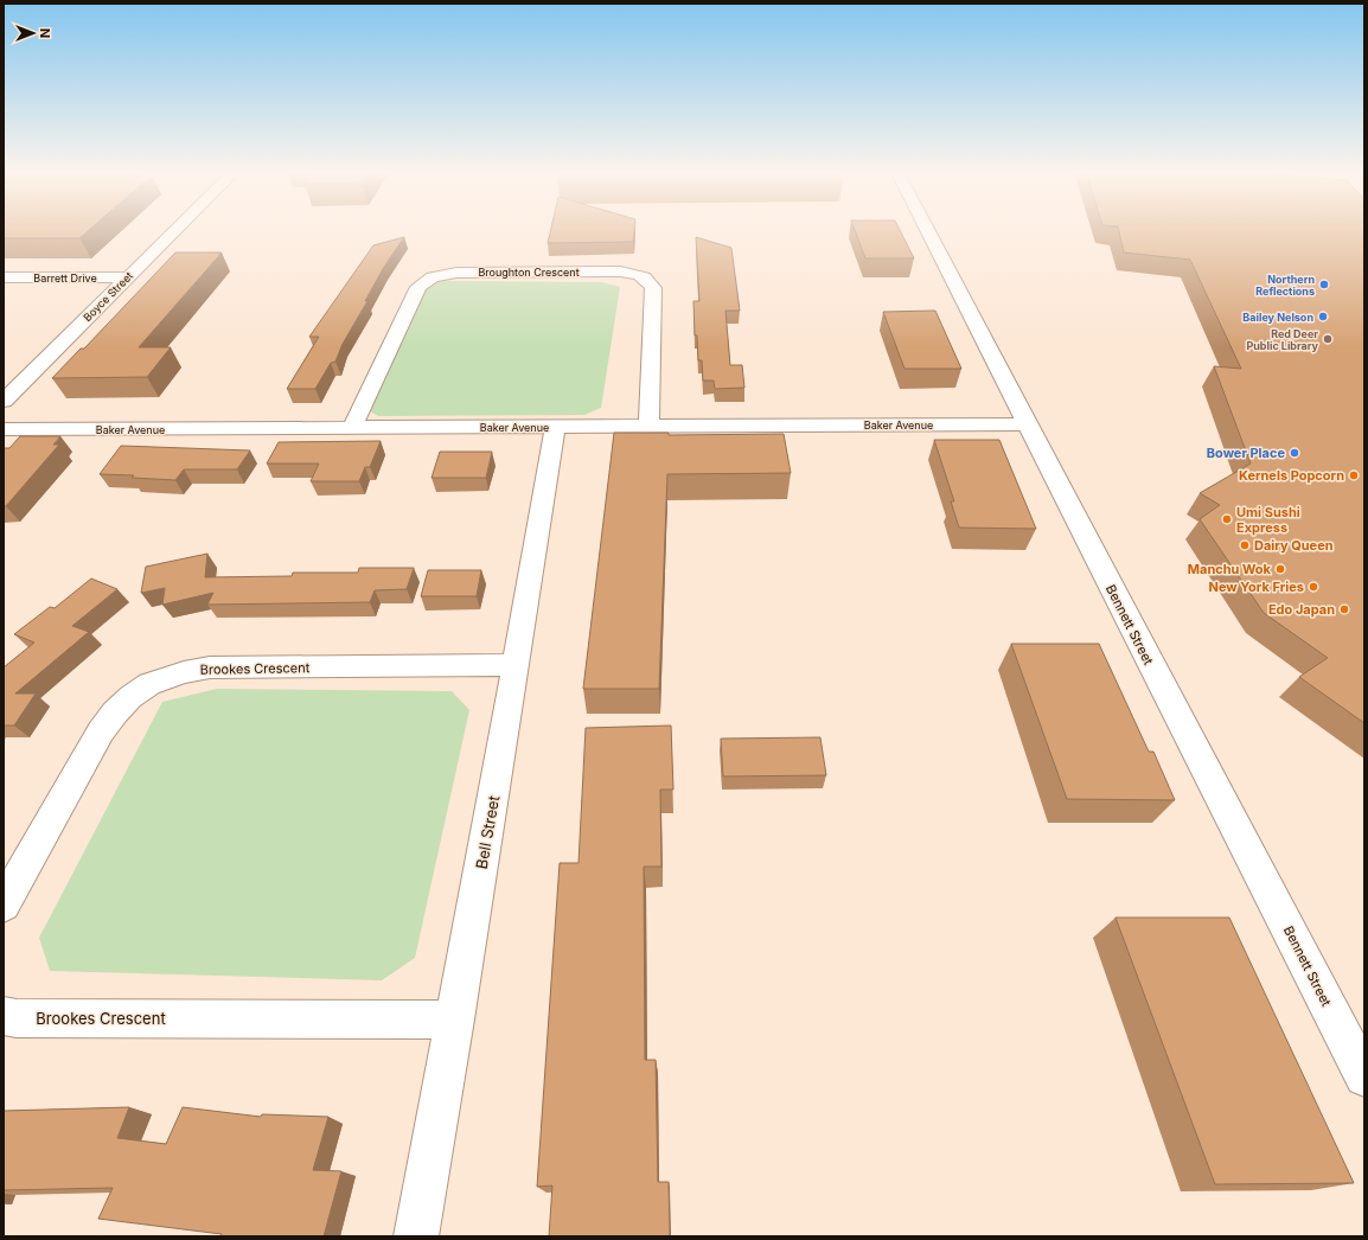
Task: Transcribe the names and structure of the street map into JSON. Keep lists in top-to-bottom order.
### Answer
{
  "streets": {
    "street": [
      "Broughton Crescent",
      "Barrett Drive",
      "Boyce Street",
      "Baker Avenue",
      "Bennett Street",
      "Brookes Crescent",
      "Bell Street"
    ]
  },
  "crossings": [
    ["Broughton Crescent", "Baker Avenue"],
    ["Barrett Drive", "Boyce Street"],
    ["Baker Avenue", "Bennett Street"],
    ["Baker Avenue", "Bell Street"],
    ["Brookes Crescent", "Bell Street"]
  ],
  "places": [
    "Northern Reflections",
    "Bailey Nelson",
    "Red Deer Public Library",
    "Bower Place",
    "Kernels Popcorn",
    "Umi Sushi Express",
    "Dairy Queen",
    "Manchu Wok",
    "New York Fries",
    "Edo Japan"
  ],
  "north": "right"
}
